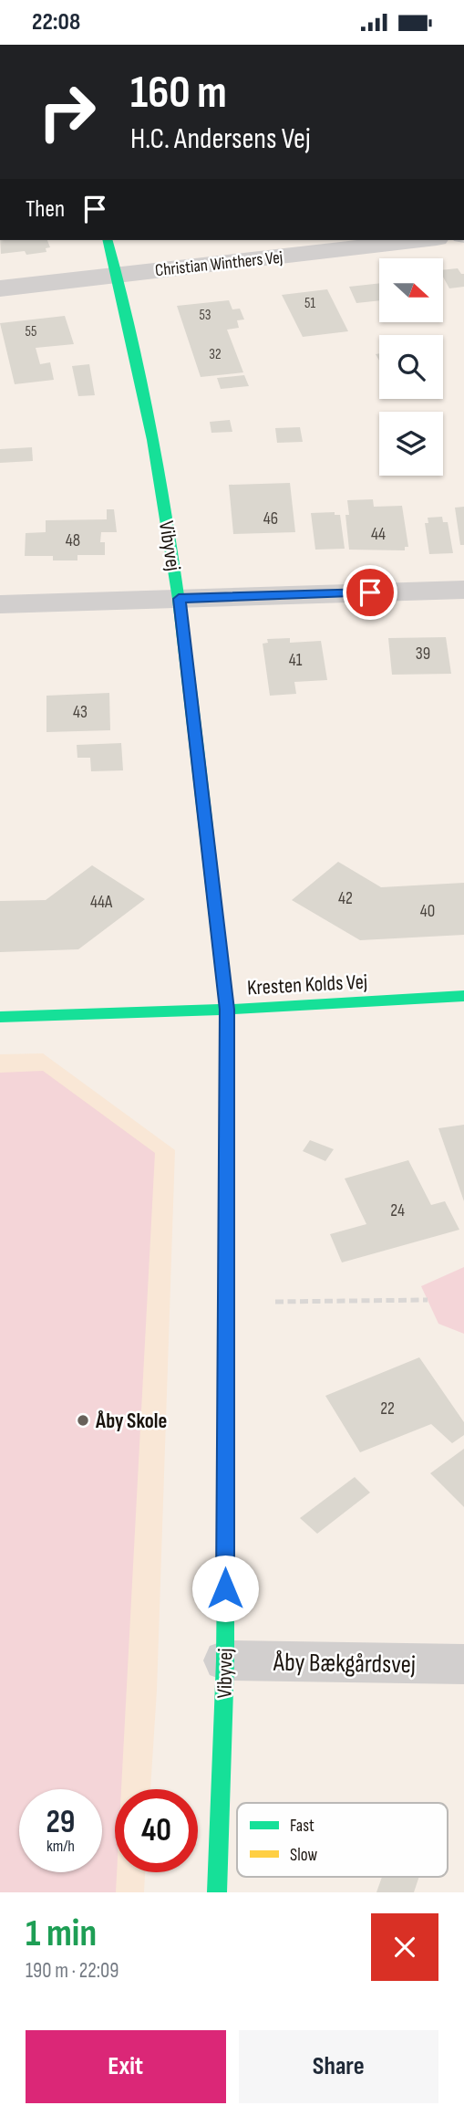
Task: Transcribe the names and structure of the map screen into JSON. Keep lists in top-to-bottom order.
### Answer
{
  "streets": {
    "street": [
      "Christian Winthers Vej",
      "Vibyvej",
      "Kresten Kolds Vej",
      "Åby Bækgårdsvej"
    ]
  },
  "crossings": [
    ["Christian Winthers Vej", "Vibyvej"],
    ["Vibyvej", "Kresten Kolds Vej"],
    ["Vibyvej", "Åby Bækgårdsvej"]
  ],
  "places": ["Åby Skole"],
  "house_numbers": [
    "51",
    "53",
    "55",
    "32",
    "46",
    "44",
    "48",
    "39",
    "41",
    "43",
    "42",
    "44A",
    "40",
    "24",
    "22"
  ],
  "legend": ["Fast", "Slow"],
  "north": "right",
  "page": {
    "status": "22:08",
    "turn": ["160 m", "H.C. Andersens Vej"],
    "then": "Then",
    "speed": "29 km/h",
    "limit": "40",
    "heading": ["1 min", "190 m · 22:09"],
    "buttons": ["Exit", "Share"]
  }
}
